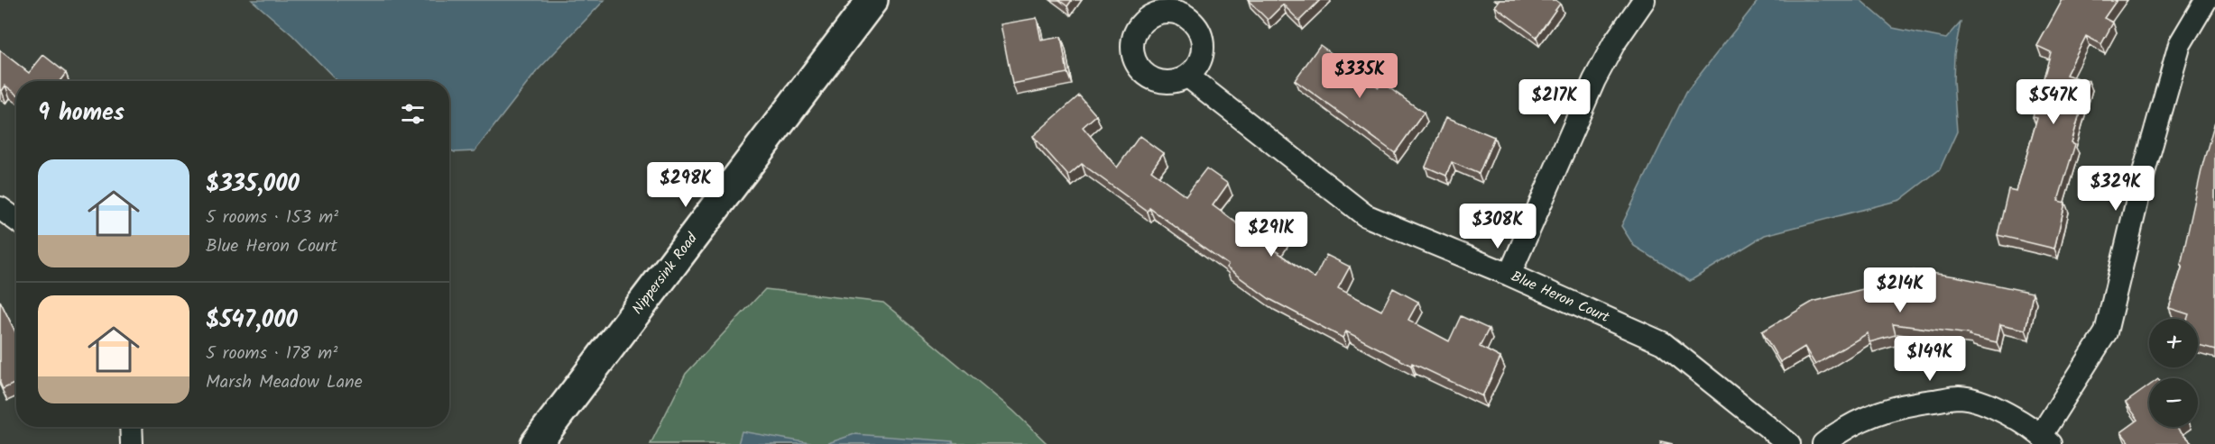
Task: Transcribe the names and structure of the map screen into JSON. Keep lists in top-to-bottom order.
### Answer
{
  "streets": {
    "street": ["Nippersink Road", "Blue Heron Court"]
  },
  "page": {
    "price": [
      "$335K",
      "$217K",
      "$547K",
      "$298K",
      "$329K",
      "$308K",
      "$291K",
      "$214K",
      "$149K"
    ],
    "heading": "9 homes",
    "list": [
      {
        "name": "$335,000",
        "note": "5 rooms · 153 m² · Blue Heron Court"
      },
      {
        "name": "$547,000",
        "note": "5 rooms · 178 m² · Marsh Meadow Lane"
      }
    ],
    "map_buttons": ["+", "−"]
  }
}
